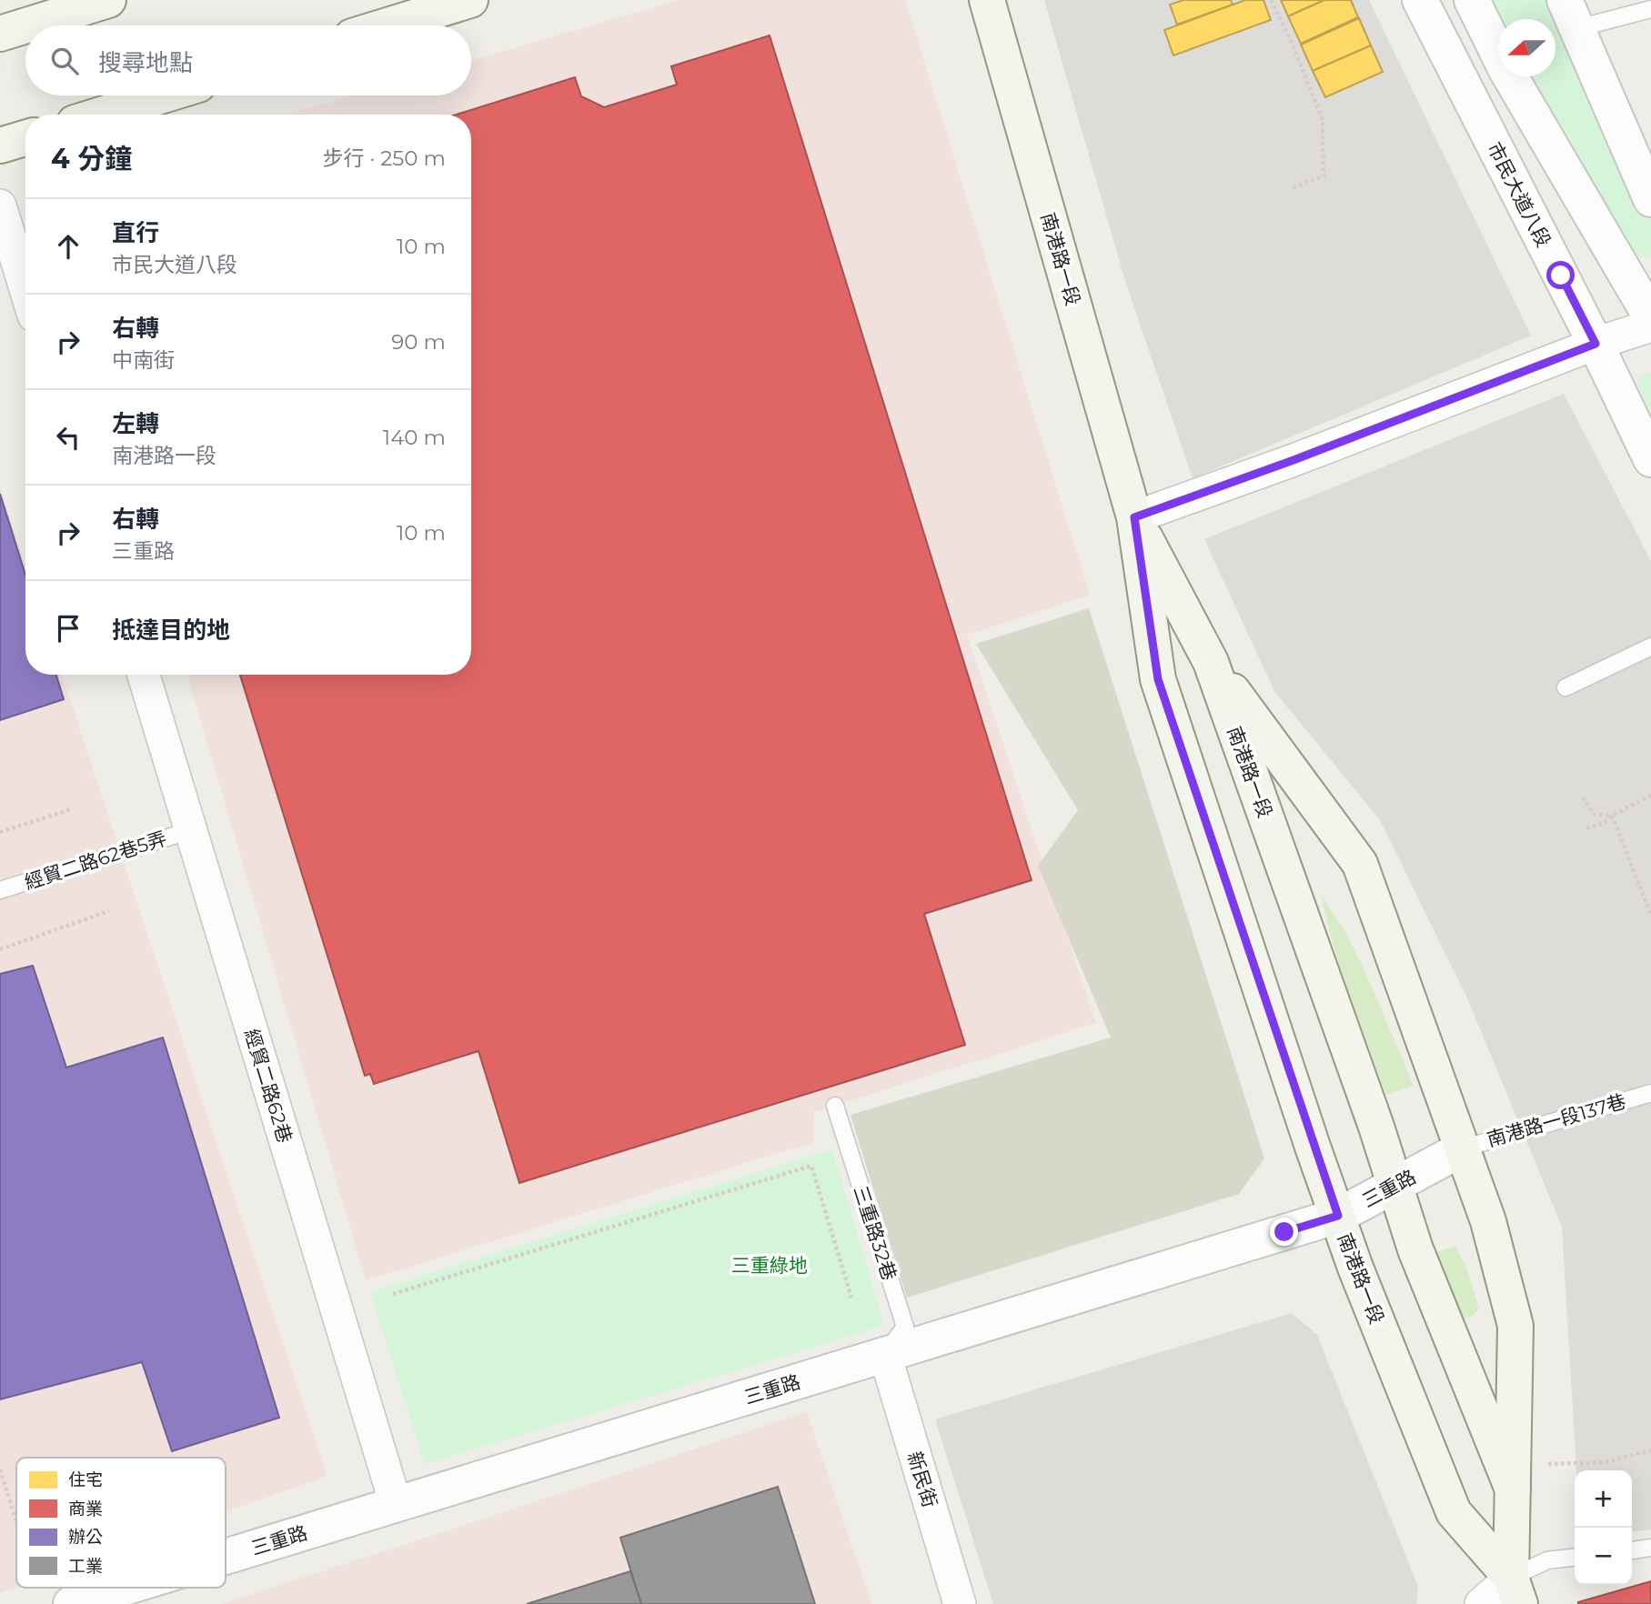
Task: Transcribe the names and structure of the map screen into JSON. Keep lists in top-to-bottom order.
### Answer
{
  "streets": {
    "main road": ["南港路一段"],
    "street": [
      "市民大道八段",
      "經貿二路62巷",
      "三重路",
      "新民街"
    ],
    "lane": ["經貿二路62巷5弄", "南港路一段137巷", "三重路32巷"]
  },
  "crossings": [
    ["南港路一段", "三重路"],
    ["經貿二路62巷5弄", "經貿二路62巷"],
    ["經貿二路62巷", "三重路"],
    ["南港路一段137巷", "三重路"],
    ["三重路", "三重路32巷"],
    ["三重路", "新民街"],
    ["三重路32巷", "新民街"]
  ],
  "parks": ["三重綠地"],
  "legend": [
    "住宅",
    "商業",
    "辦公",
    "工業"
  ],
  "north": "left",
  "page": {
    "search": "搜尋地點",
    "heading": ["4 分鐘", "步行 · 250 m"],
    "list": [
      ["直行", "市民大道八段", "10 m"],
      ["右轉", "中南街", "90 m"],
      ["左轉", "南港路一段", "140 m"],
      ["右轉", "三重路", "10 m"],
      "抵達目的地"
    ],
    "map_buttons": ["+", "−"]
  }
}
